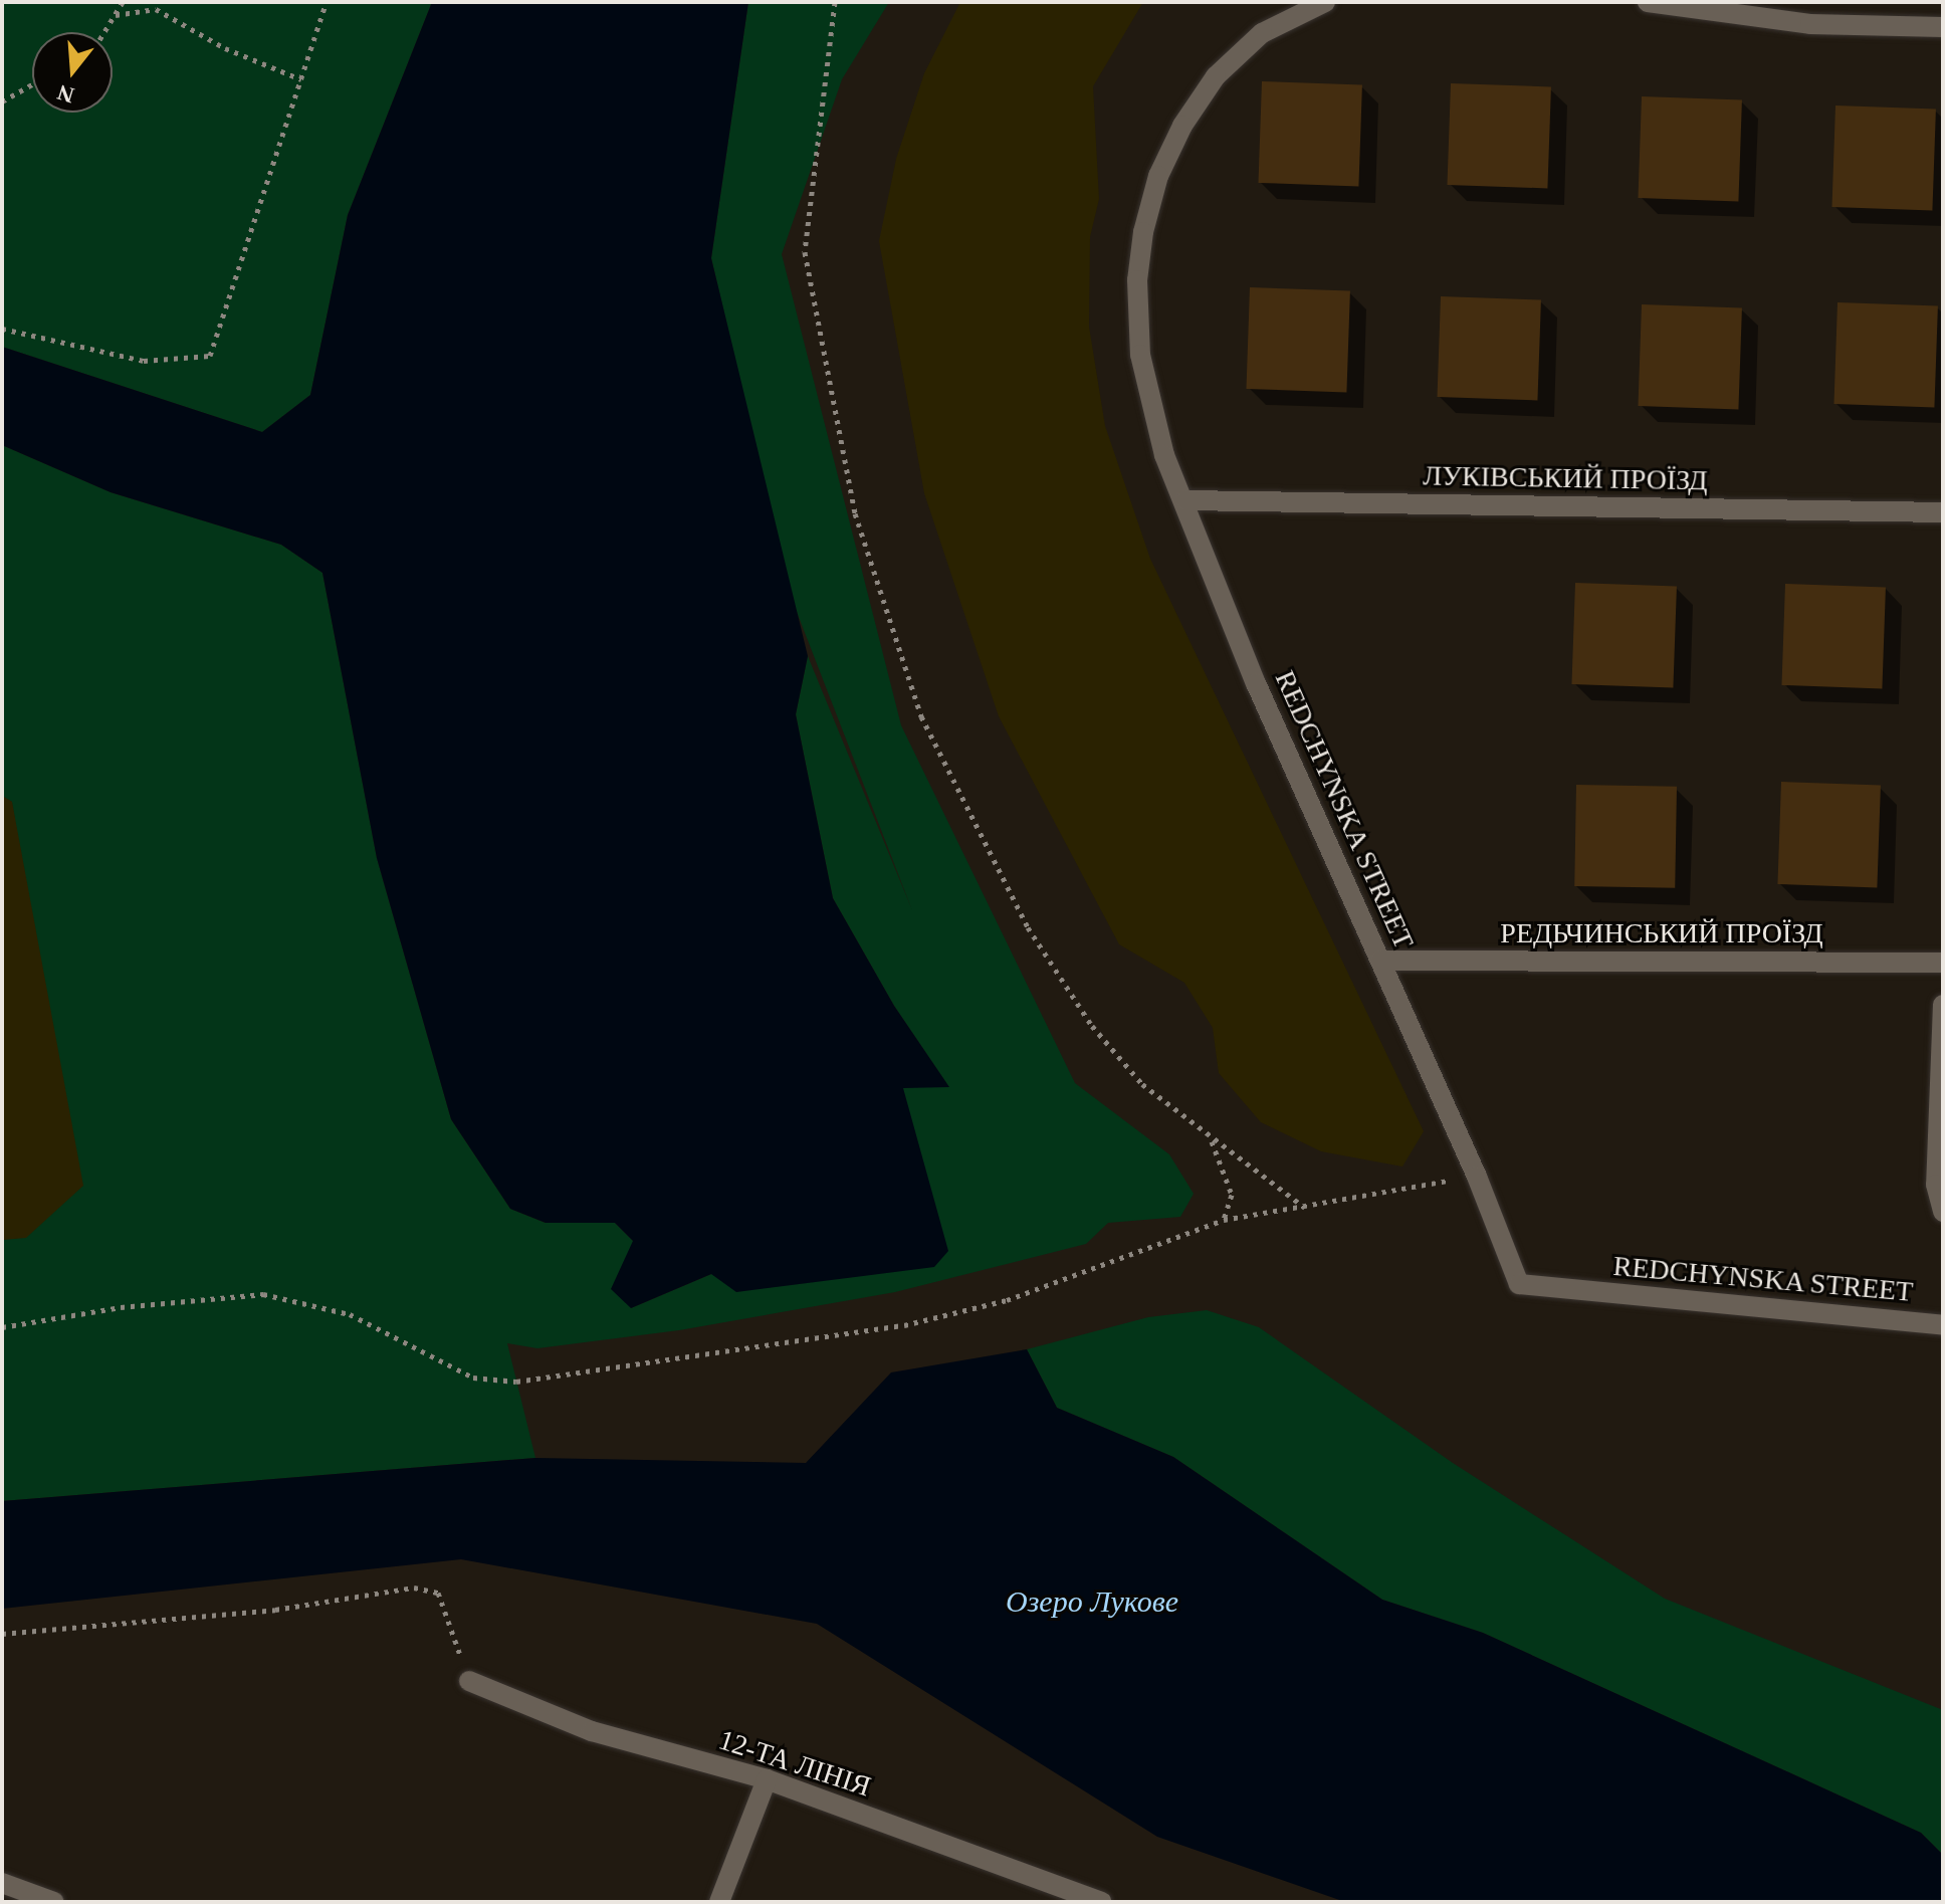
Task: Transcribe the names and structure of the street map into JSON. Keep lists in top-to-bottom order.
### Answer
{
  "streets": {
    "street": [
      "ЛУКІВСЬКИЙ ПРОЇЗД",
      "REDCHYNSKA STREET",
      "РЕДЬЧИНСЬКИЙ ПРОЇЗД",
      "12-ТА ЛІНІЯ"
    ]
  },
  "crossings": [
    ["ЛУКІВСЬКИЙ ПРОЇЗД", "REDCHYNSKA STREET"],
    ["REDCHYNSKA STREET", "РЕДЬЧИНСЬКИЙ ПРОЇЗД"]
  ],
  "water": ["Озеро Лукове"],
  "north": "bottom"
}
